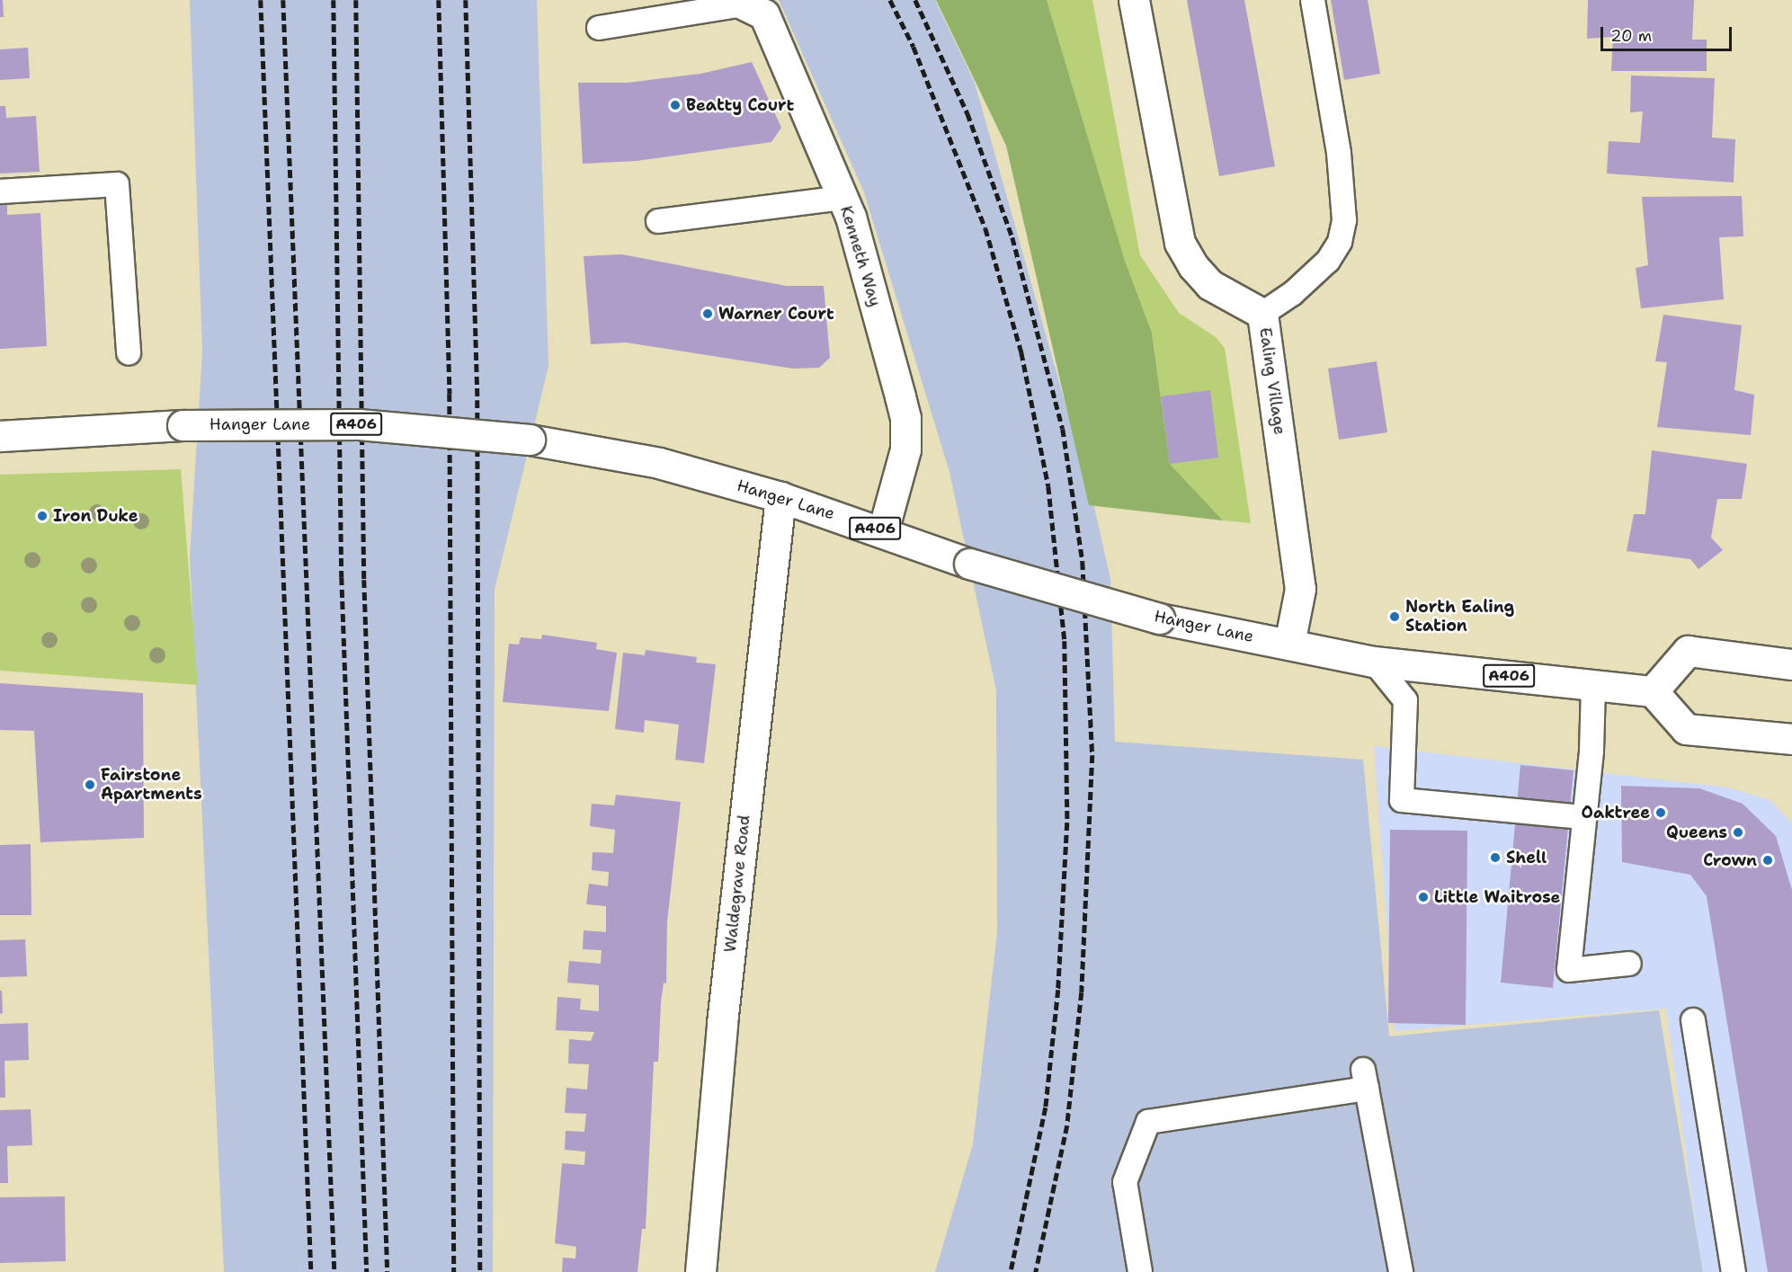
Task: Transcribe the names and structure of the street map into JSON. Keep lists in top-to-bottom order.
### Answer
{
  "streets": {
    "main road": [
      "Kenneth Way",
      "Ealing Village",
      "Hanger Lane",
      "A406",
      "Waldegrave Road"
    ]
  },
  "crossings": [
    ["Kenneth Way", "Hanger Lane"],
    ["Ealing Village", "Hanger Lane"],
    ["Hanger Lane", "Waldegrave Road"]
  ],
  "places": [
    "Beatty Court",
    "Warner Court",
    "Iron Duke",
    "North Ealing Station",
    "Fairstone Apartments",
    "Oaktree",
    "Queens",
    "Shell",
    "Crown",
    "Little Waitrose"
  ],
  "scale_bar": "20 m"
}
